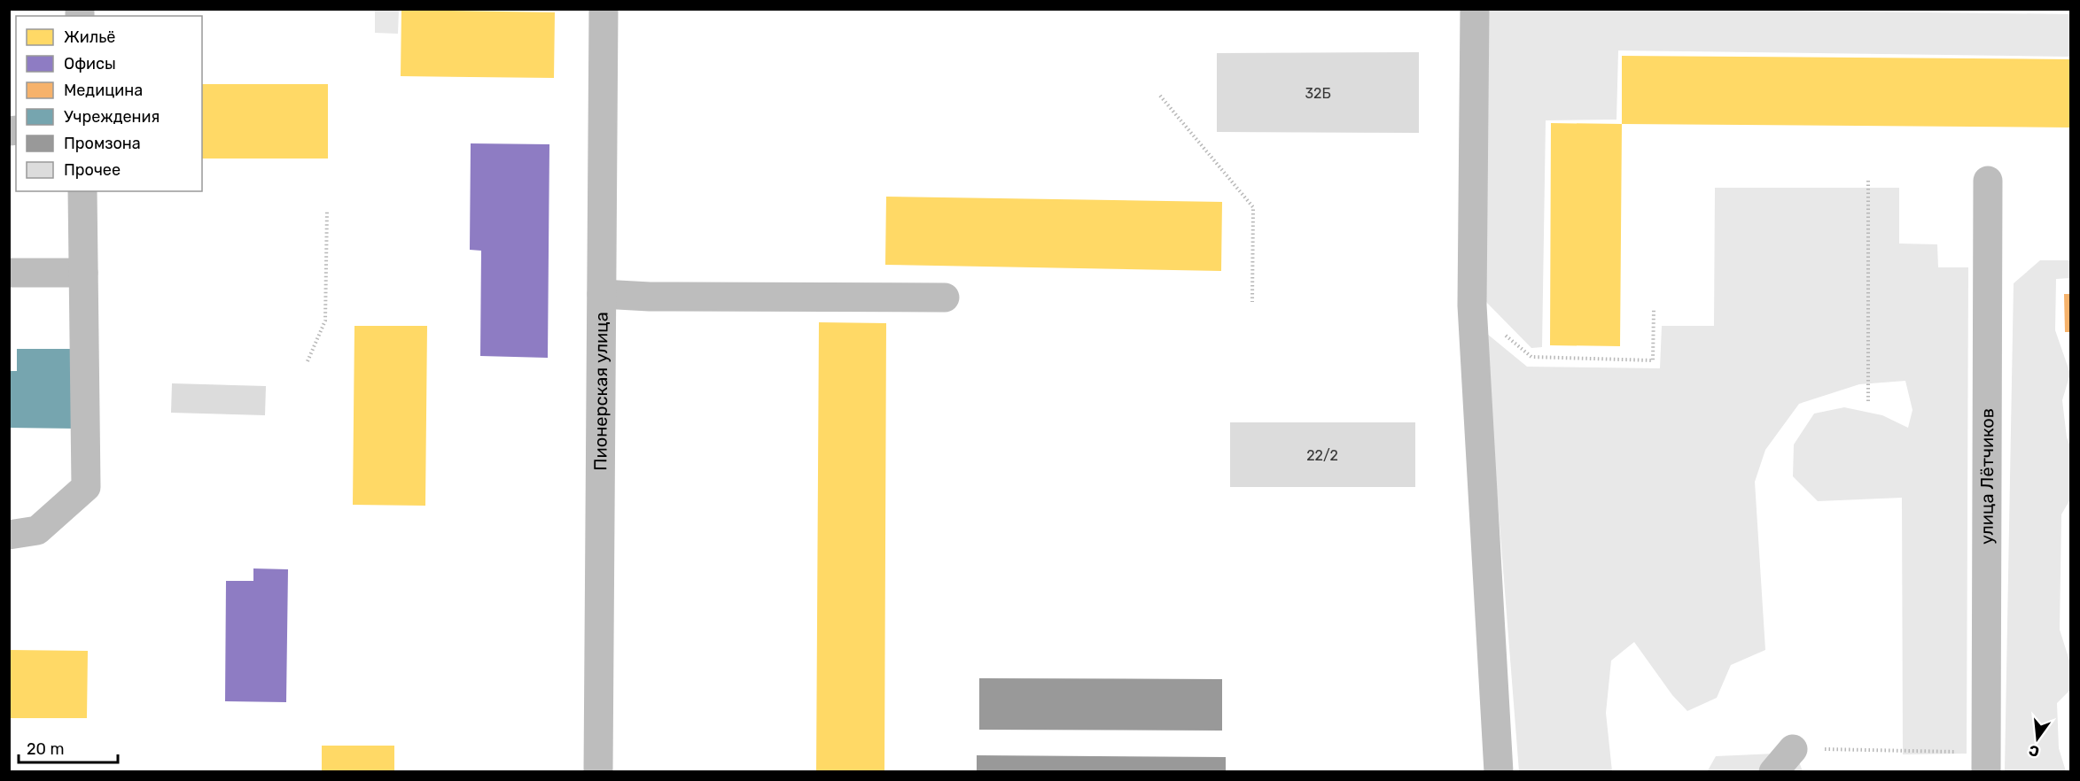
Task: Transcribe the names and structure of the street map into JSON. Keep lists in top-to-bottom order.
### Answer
{
  "streets": {
    "street": ["Пионерская улица", "улица Лётчиков"]
  },
  "house_numbers": ["32Б", "22/2"],
  "legend": [
    "Жильё",
    "Офисы",
    "Медицина",
    "Учреждения",
    "Промзона",
    "Прочее"
  ],
  "scale_bar": "20 m",
  "north": "bottom"
}
